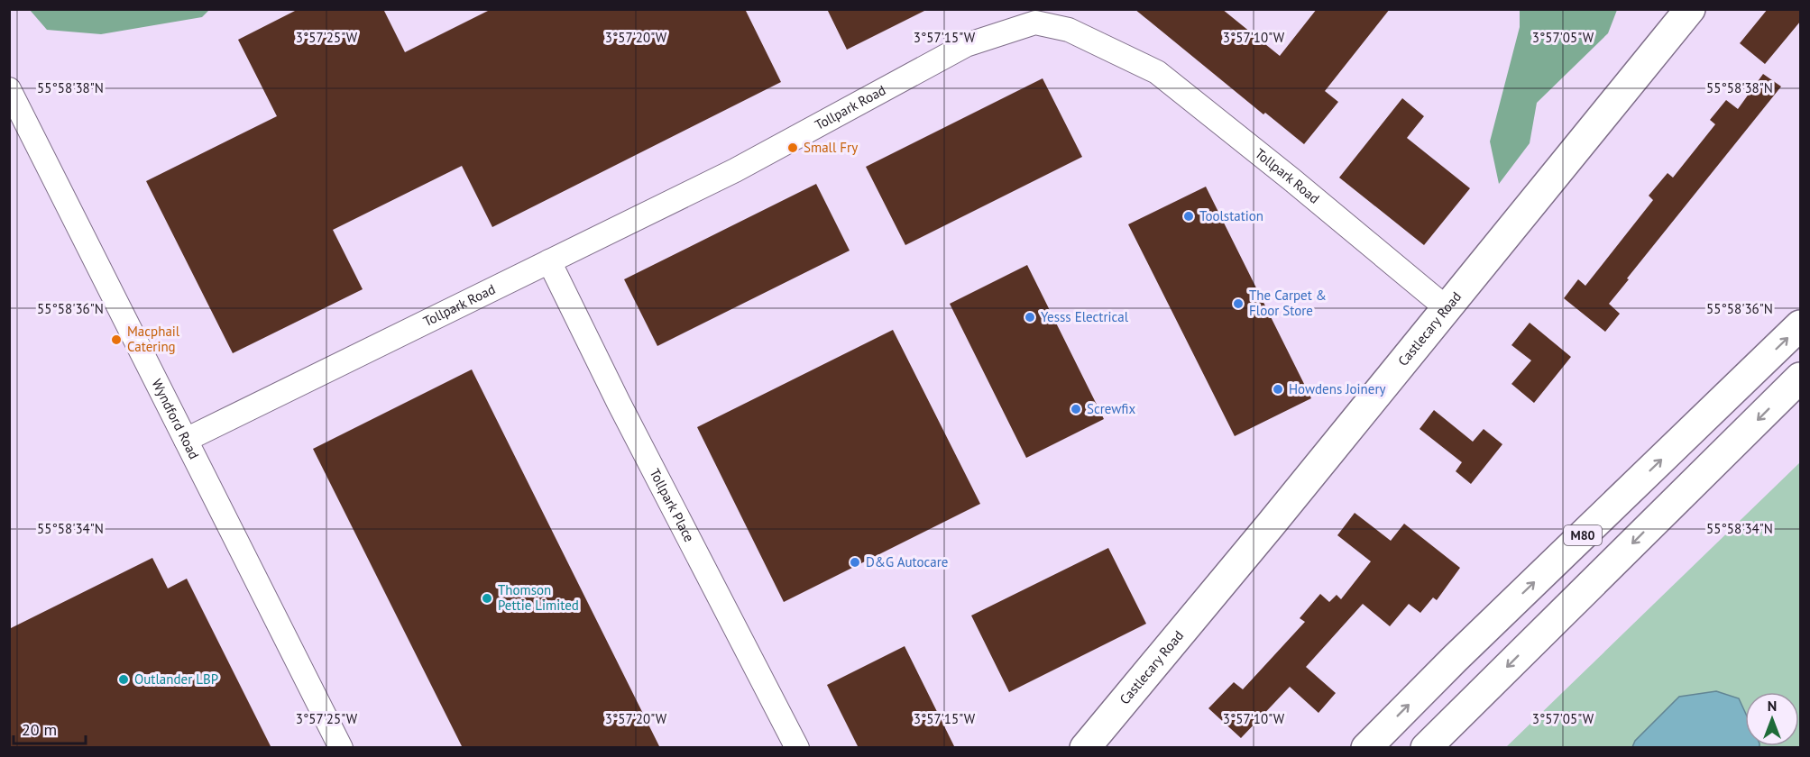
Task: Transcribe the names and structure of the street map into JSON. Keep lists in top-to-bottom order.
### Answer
{
  "streets": {
    "main road": ["Castlecary Road", "M80"],
    "street": ["Tollpark Road", "Wyndford Road", "Tollpark Place"]
  },
  "crossings": [
    ["Tollpark Road", "Castlecary Road"],
    ["Tollpark Road", "Wyndford Road"],
    ["Tollpark Road", "Tollpark Place"]
  ],
  "places": [
    "Small Fry",
    "Toolstation",
    "The Carpet & Floor Store",
    "Yesss Electrical",
    "Macphail Catering",
    "Howdens Joinery",
    "Screwfix",
    "D&G Autocare",
    "Thomson Pettie Limited",
    "Outlander LBP"
  ],
  "scale_bar": "20 m",
  "north": "top",
  "coordinates": [
    "3°57'25\"W",
    "3°57'20\"W",
    "3°57'15\"W",
    "3°57'10\"W",
    "3°57'05\"W",
    "55°58'38\"N",
    "55°58'36\"N",
    "55°58'34\"N"
  ]
}
